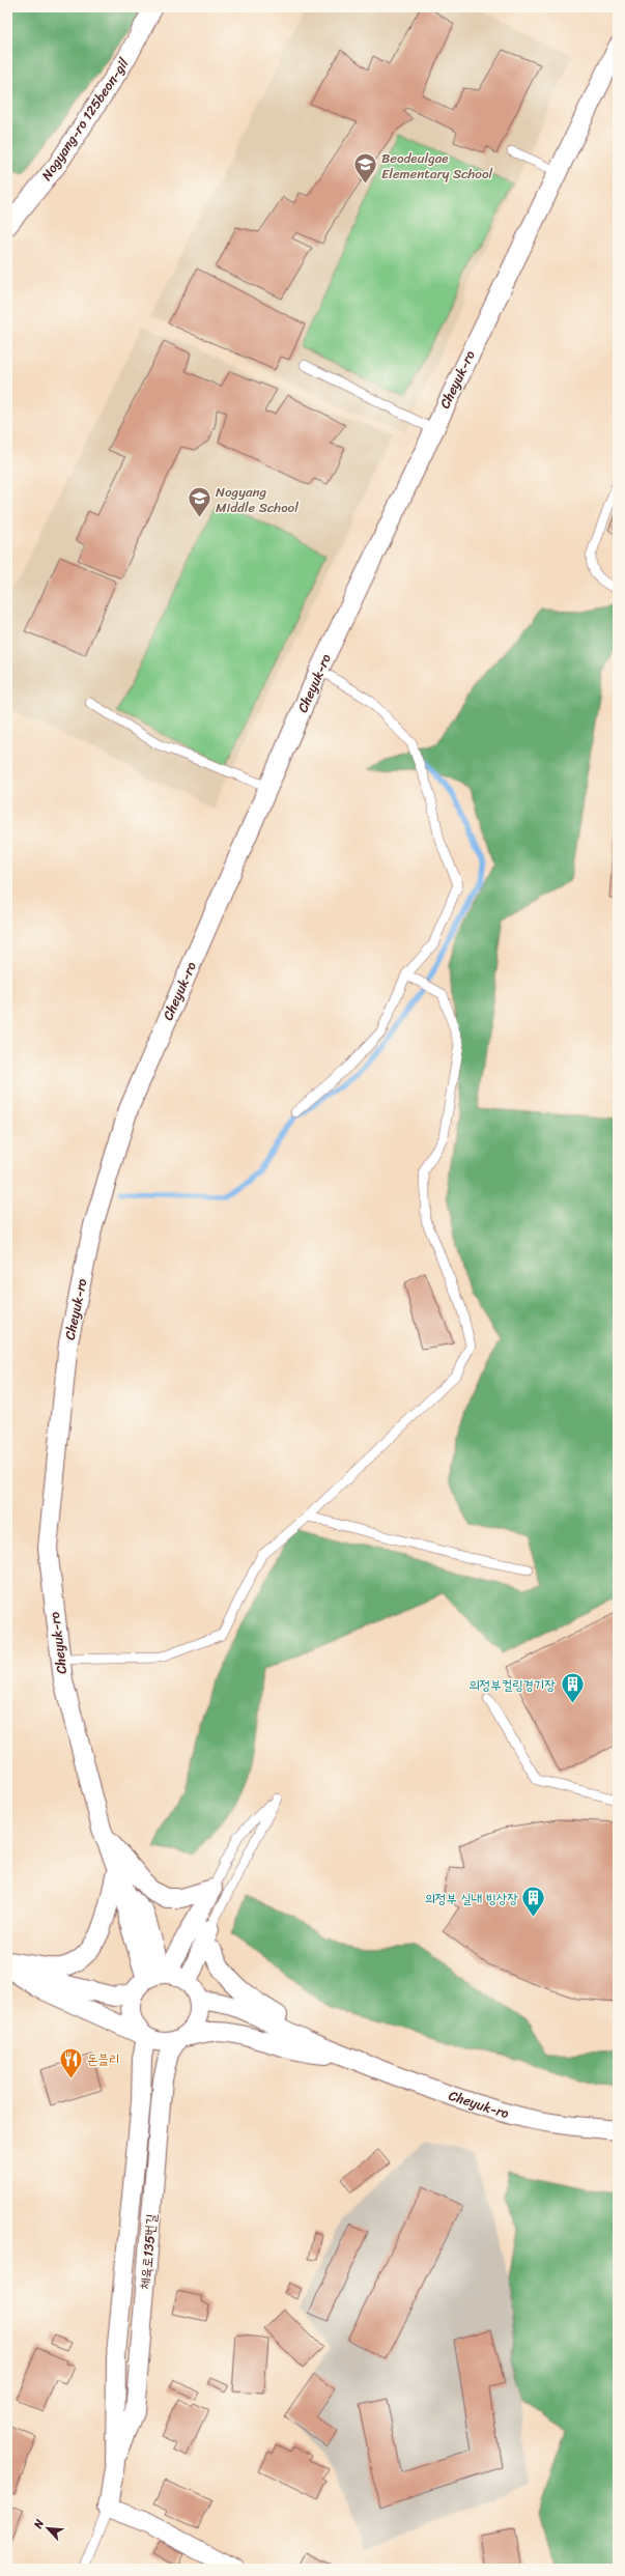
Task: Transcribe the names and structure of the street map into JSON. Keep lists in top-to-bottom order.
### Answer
{
  "streets": {
    "street": ["Nogyang-ro 125beon-gil", "Cheyuk-ro", "체육로135번길"]
  },
  "crossings": [
    ["Cheyuk-ro", "체육로135번길"]
  ],
  "places": {
    "school or university": ["Beodeulgae Elementary School", "Nogyang Middle School"],
    "building": ["의정부컬링경기장", "의정부 실내 빙상장"],
    "restaurant": ["돈블리"]
  },
  "north": "top left"
}
